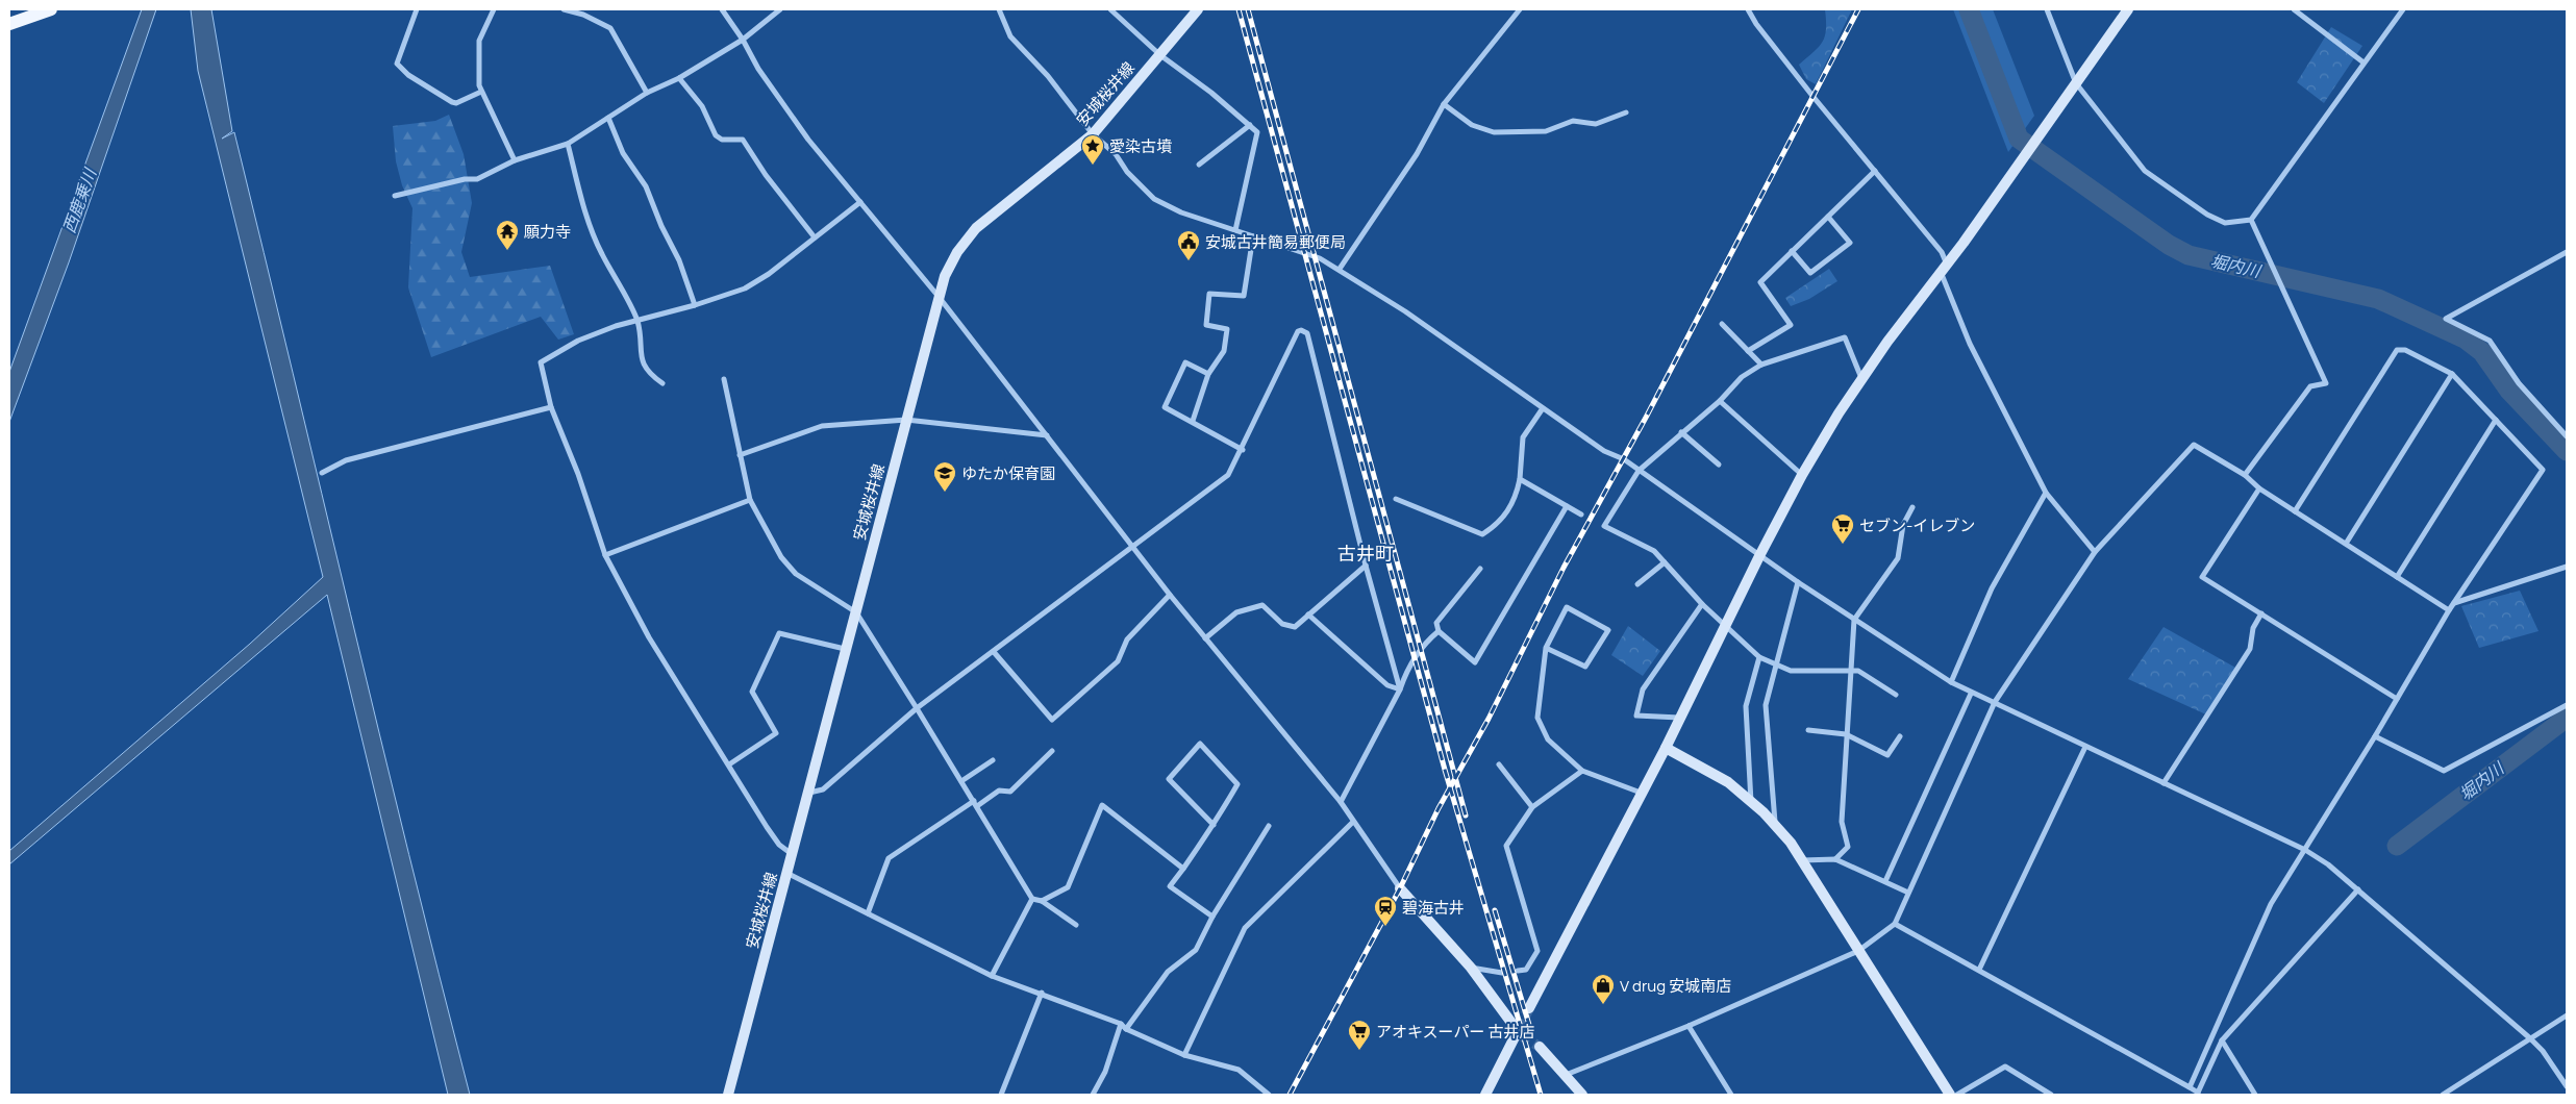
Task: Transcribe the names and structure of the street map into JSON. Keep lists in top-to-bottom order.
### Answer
{
  "streets": {
    "street": ["安城桜井線"]
  },
  "districts": ["古井町"],
  "water": ["西鹿乗川", "堀内川"],
  "places": {
    "place": ["愛染古墳"],
    "temple": ["願力寺"],
    "public building": ["安城古井簡易郵便局"],
    "school or university": ["ゆたか保育園"],
    "supermarket": ["セブン-イレブン", "アオキスーパー 古井店"],
    "station": ["碧海古井"],
    "shop": ["V drug 安城南店"]
  }
}
